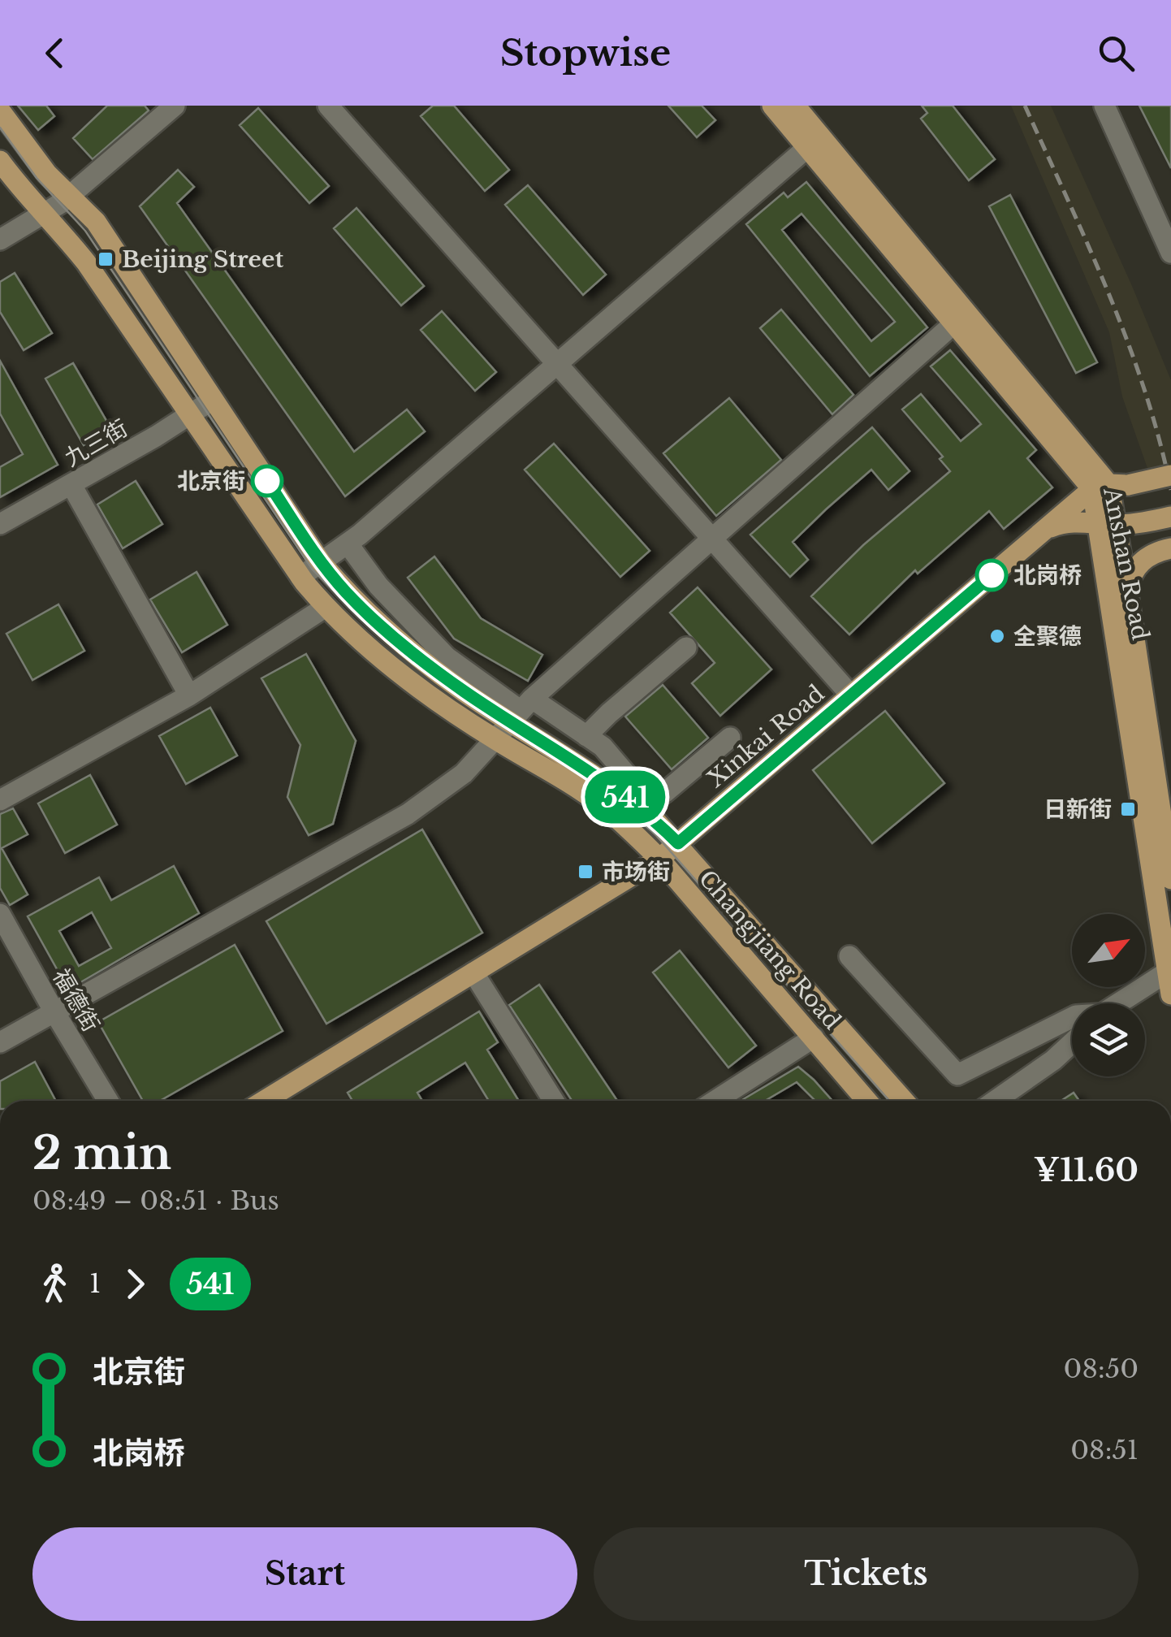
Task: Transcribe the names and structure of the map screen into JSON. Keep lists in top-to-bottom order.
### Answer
{
  "streets": {
    "main road": ["Anshan Road", "Xinkai Road", "Changjiang Road"],
    "street": ["九三街", "福德街"]
  },
  "crossings": [
    ["九三街", "Changjiang Road"],
    ["Anshan Road", "Xinkai Road"],
    ["Xinkai Road", "Changjiang Road"]
  ],
  "places": {
    "transit": ["Beijing Street", "日新街", "市场街"],
    "other": ["北京街", "北岗桥", "全聚德"]
  },
  "lines": ["bus line 541"],
  "north": "top right",
  "page": {
    "header": "Stopwise",
    "on_map": "541",
    "heading": ["2 min", "08:49 – 08:51 · Bus", "¥11.60"],
    "legs": ["1", "541"],
    "list": [
      {
        "name": "北京街",
        "value": "08:50"
      },
      {
        "name": "北岗桥",
        "value": "08:51"
      }
    ],
    "buttons": ["Start", "Tickets"]
  }
}
